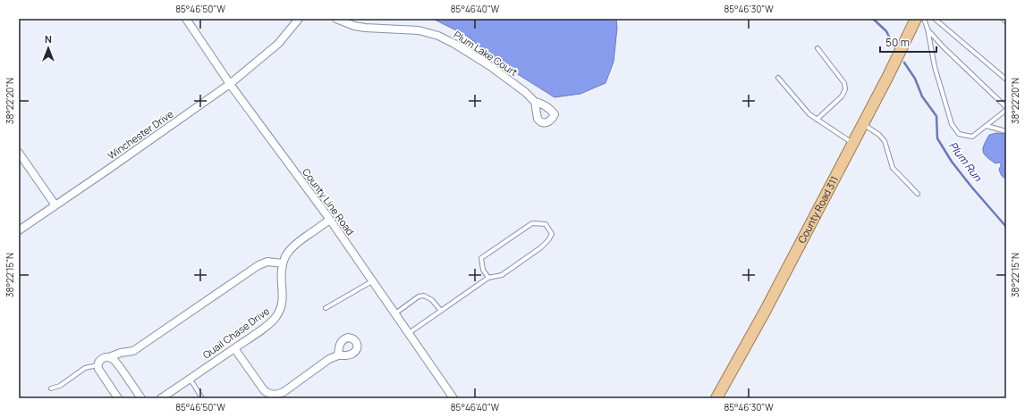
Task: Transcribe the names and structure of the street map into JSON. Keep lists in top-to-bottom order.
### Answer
{
  "streets": {
    "main road": ["County Road 311"],
    "street": [
      "Plum Lake Court",
      "Winchester Drive",
      "County Line Road",
      "Quail Chase Drive"
    ]
  },
  "crossings": [
    ["Winchester Drive", "County Line Road"],
    ["County Line Road", "Quail Chase Drive"]
  ],
  "water": ["Plum Run"],
  "scale_bar": "50 m",
  "north": "top",
  "coordinates": [
    "85°46'50\"W",
    "85°46'40\"W",
    "85°46'30\"W",
    "38°22'20\"N",
    "38°22'15\"N"
  ]
}
